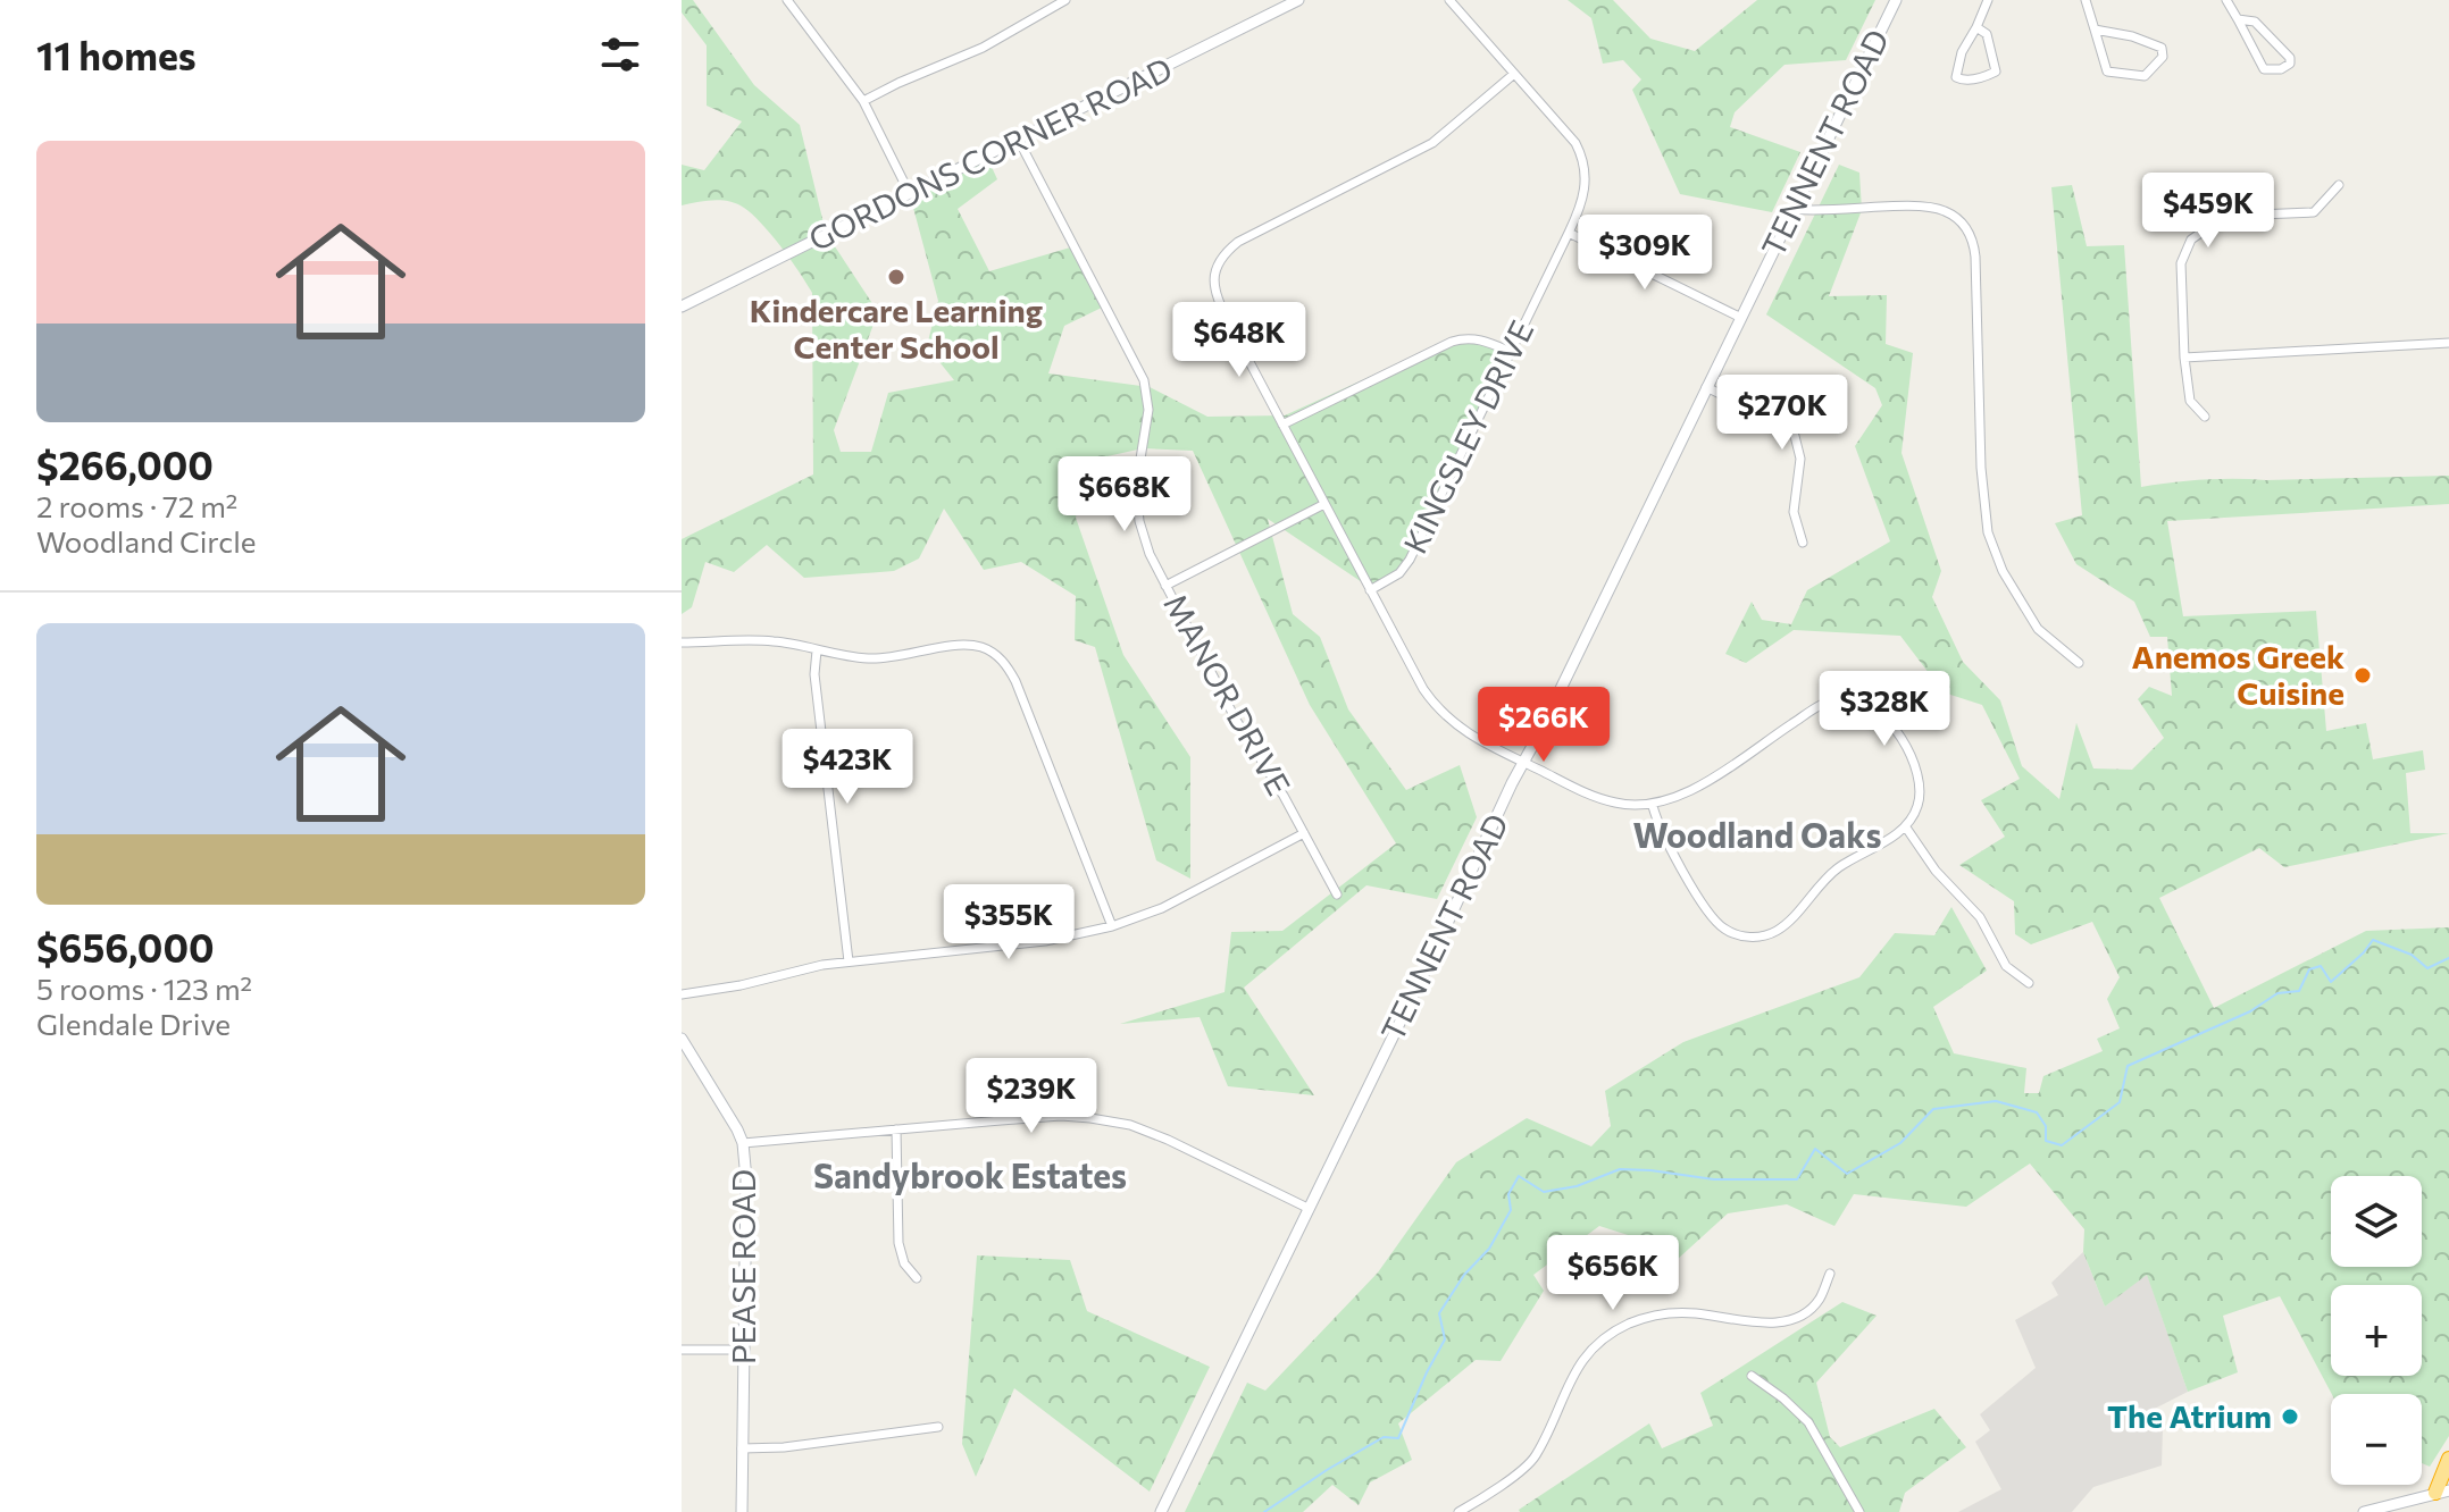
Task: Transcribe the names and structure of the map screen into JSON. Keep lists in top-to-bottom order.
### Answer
{
  "streets": {
    "street": [
      "TENNENT ROAD",
      "GORDONS CORNER ROAD",
      "KINGSLEY DRIVE",
      "MANOR DRIVE",
      "PEASE ROAD"
    ]
  },
  "crossings": [
    ["GORDONS CORNER ROAD", "MANOR DRIVE"]
  ],
  "districts": ["Woodland Oaks", "Sandybrook Estates"],
  "places": ["Kindercare Learning Center School", "Anemos Greek Cuisine", "The Atrium"],
  "page": {
    "heading": "11 homes",
    "list": [
      {
        "name": "$266,000",
        "note": "2 rooms · 72 m² · Woodland Circle"
      },
      {
        "name": "$656,000",
        "note": "5 rooms · 123 m² · Glendale Drive"
      }
    ],
    "price": [
      "$459K",
      "$309K",
      "$648K",
      "$270K",
      "$668K",
      "$328K",
      "$266K",
      "$423K",
      "$355K",
      "$239K",
      "$656K"
    ],
    "map_buttons": ["+", "−"]
  }
}
